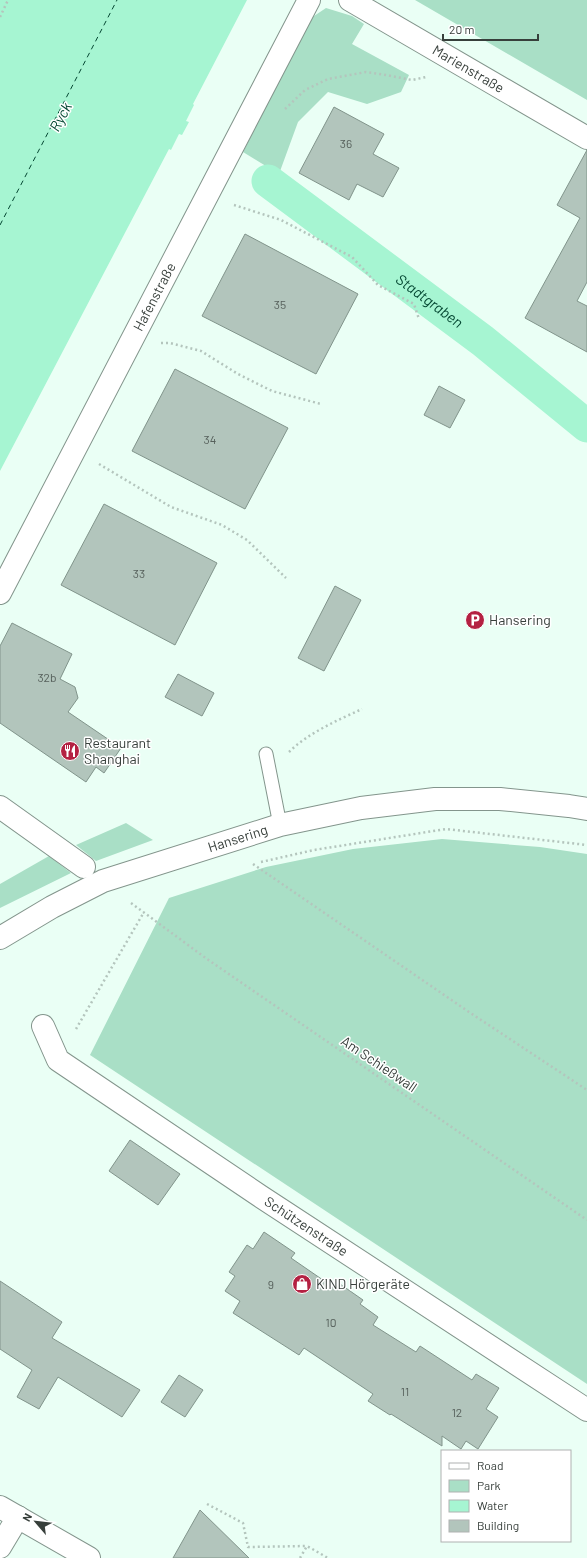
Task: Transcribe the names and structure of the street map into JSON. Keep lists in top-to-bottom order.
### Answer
{
  "streets": {
    "street": [
      "Marienstraße",
      "Hafenstraße",
      "Hansering",
      "Schützenstraße"
    ],
    "path": ["Am Schießwall"]
  },
  "water": ["Ryck", "Stadtgraben"],
  "places": {
    "parking": ["Hansering"],
    "restaurant": ["Restaurant Shanghai"],
    "shop": ["KIND Hörgeräte"]
  },
  "house_numbers": [
    "36",
    "35",
    "34",
    "33",
    "32b",
    "9",
    "10",
    "11",
    "12"
  ],
  "legend": [
    "Road",
    "Park",
    "Water",
    "Building"
  ],
  "scale_bar": "20 m",
  "north": "top left"
}
